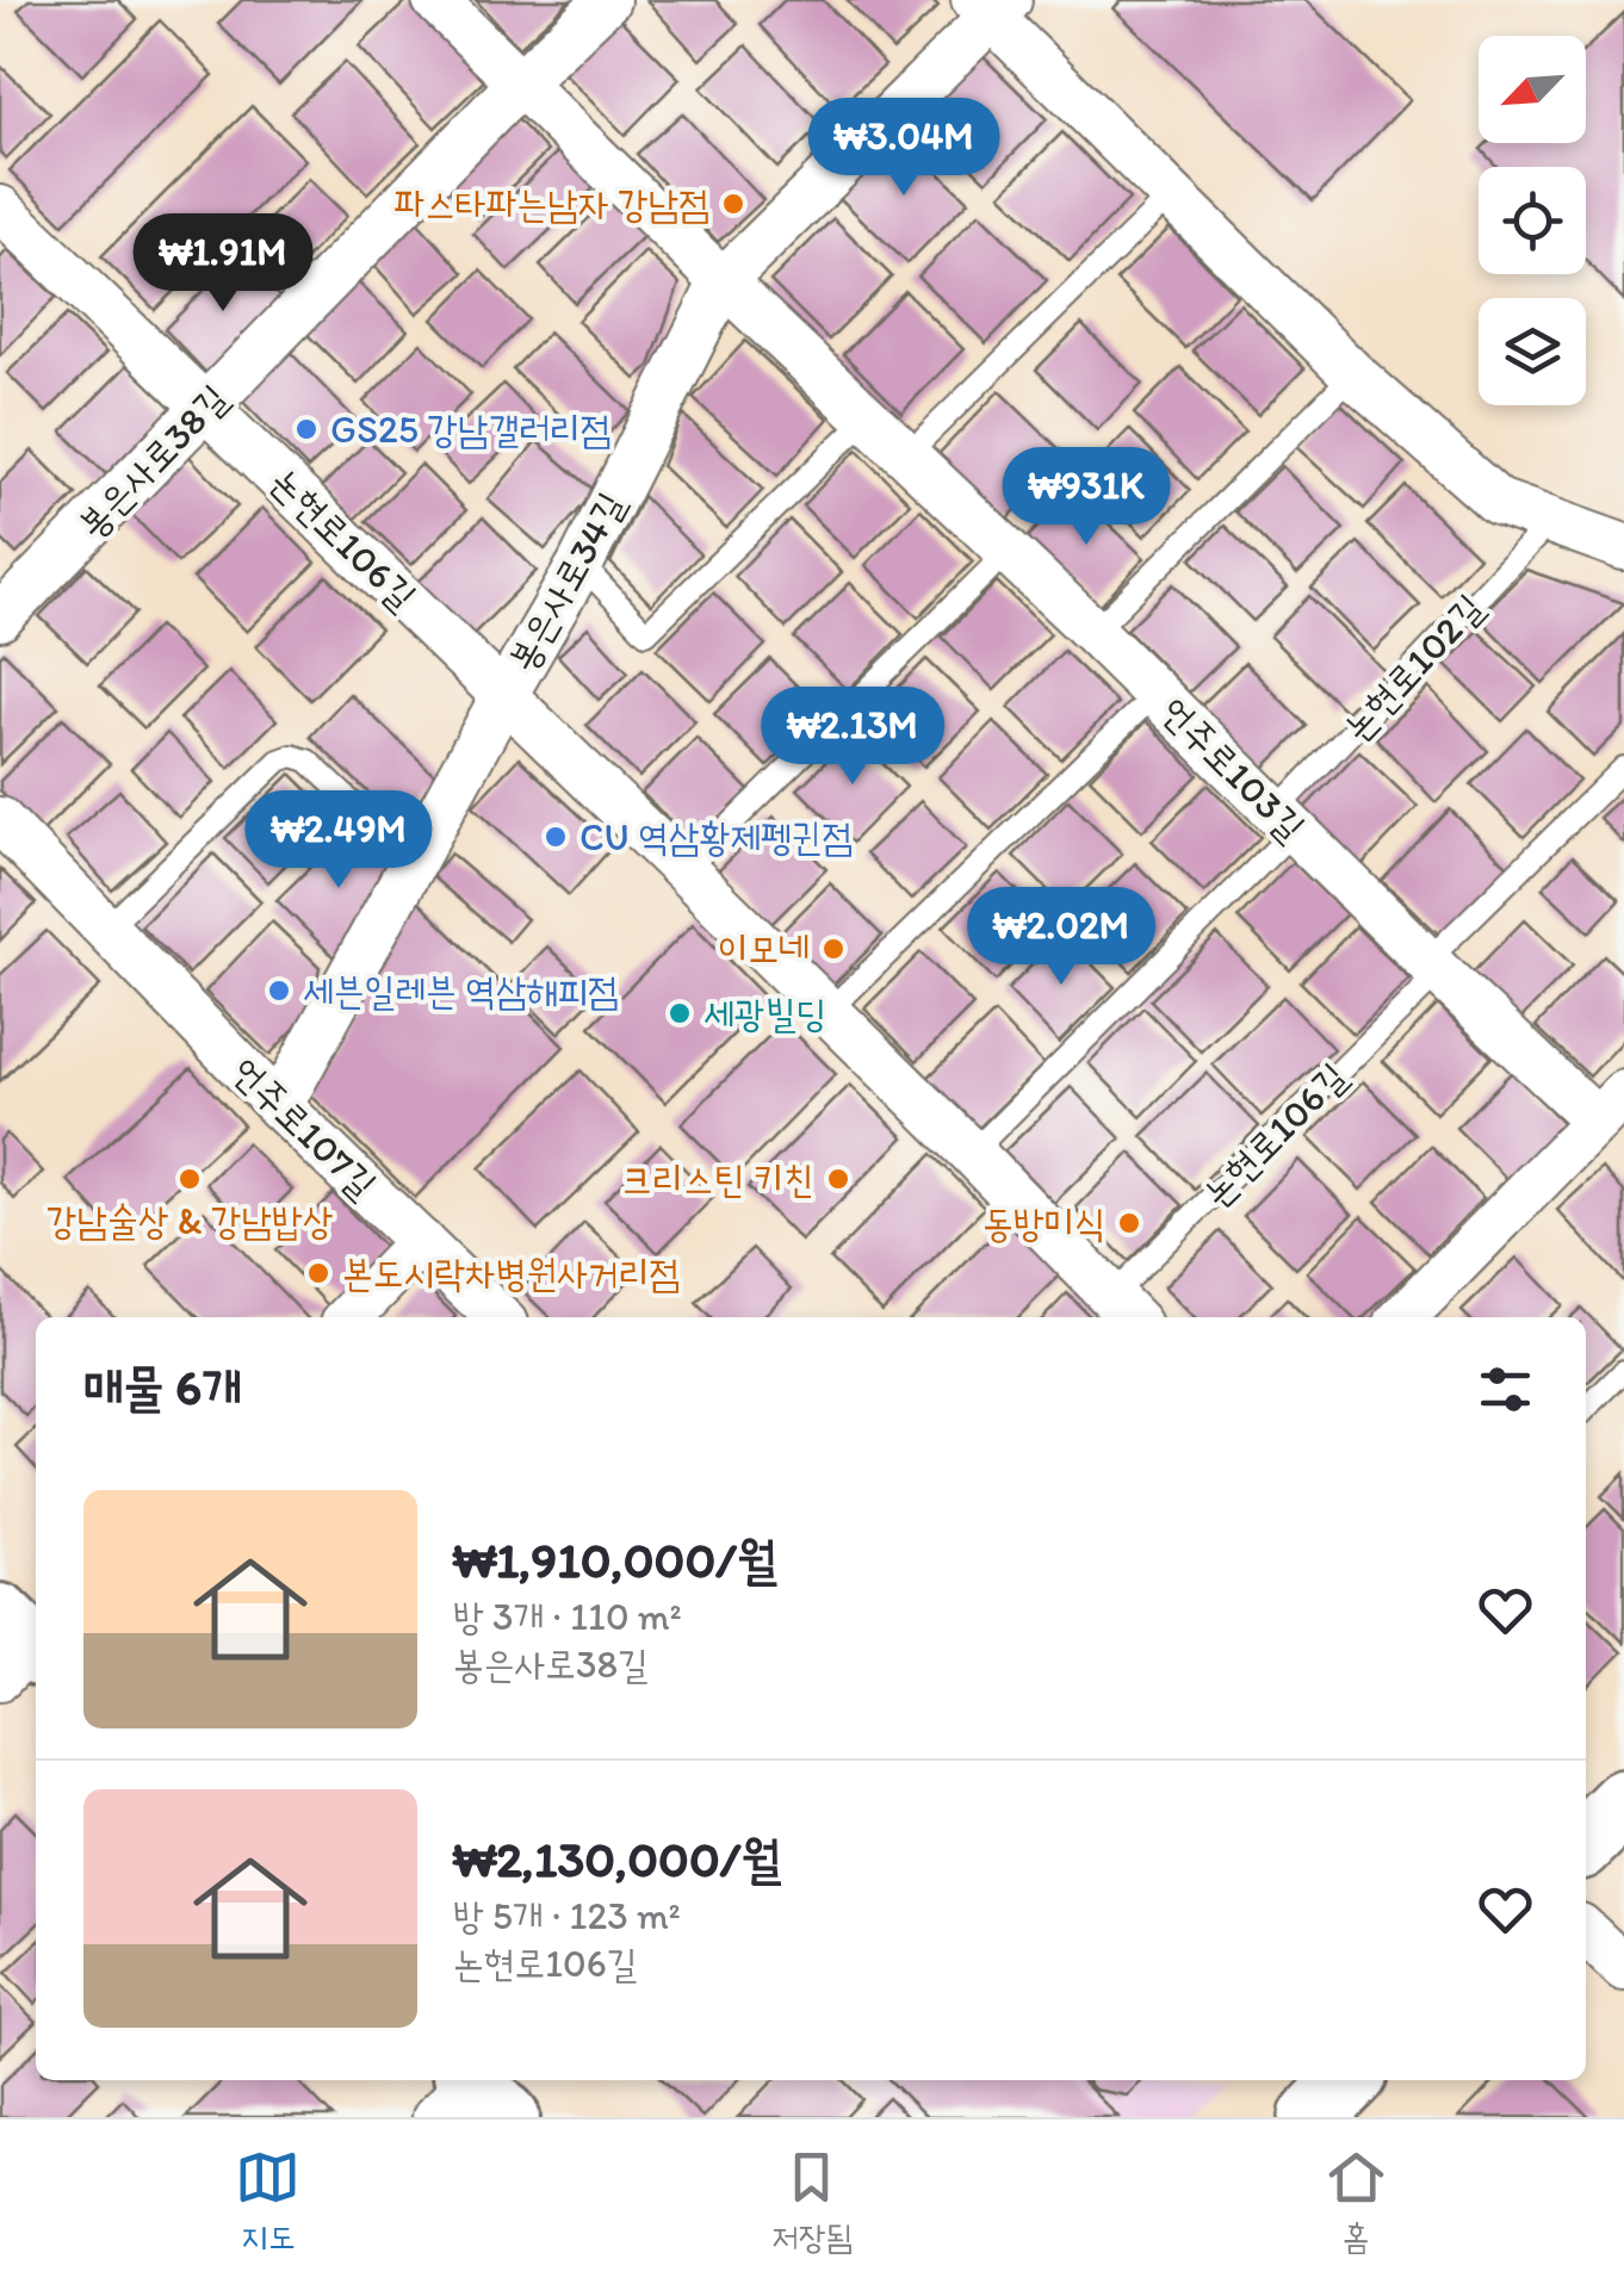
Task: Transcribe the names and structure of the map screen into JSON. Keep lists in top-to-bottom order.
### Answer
{
  "streets": {
    "street": [
      "봉은사로38길",
      "논현로106길",
      "봉은사로34길",
      "언주로103길",
      "언주로107길"
    ],
    "lane": ["논현로102길"]
  },
  "crossings": [
    ["봉은사로38길", "논현로106길"],
    ["봉은사로38길", "언주로103길"],
    ["논현로106길", "봉은사로34길"],
    ["논현로106길", "언주로103길"],
    ["봉은사로34길", "언주로103길"],
    ["봉은사로34길", "언주로107길"],
    ["논현로102길", "언주로103길"]
  ],
  "places": [
    "파스타파는남자 강남점",
    "GS25 강남갤러리점",
    "CU 역삼황제펭귄점",
    "이모네",
    "세븐일레븐 역삼해피점",
    "세광빌딩",
    "강남술상 & 강남밥상",
    "크리스틴 키친",
    "동방미식",
    "본도시락차병원사거리점"
  ],
  "north": "bottom left",
  "page": {
    "price": [
      "₩3.04M",
      "₩1.91M",
      "₩931K",
      "₩2.13M",
      "₩2.49M",
      "₩2.02M"
    ],
    "heading": "매물 6개",
    "list": [
      {
        "name": "₩1,910,000/월",
        "note": "방 3개 · 110 m² · 봉은사로38길"
      },
      {
        "name": "₩2,130,000/월",
        "note": "방 5개 · 123 m² · 논현로106길"
      }
    ],
    "tabs": ["지도", "저장됨", "홈"]
  }
}
